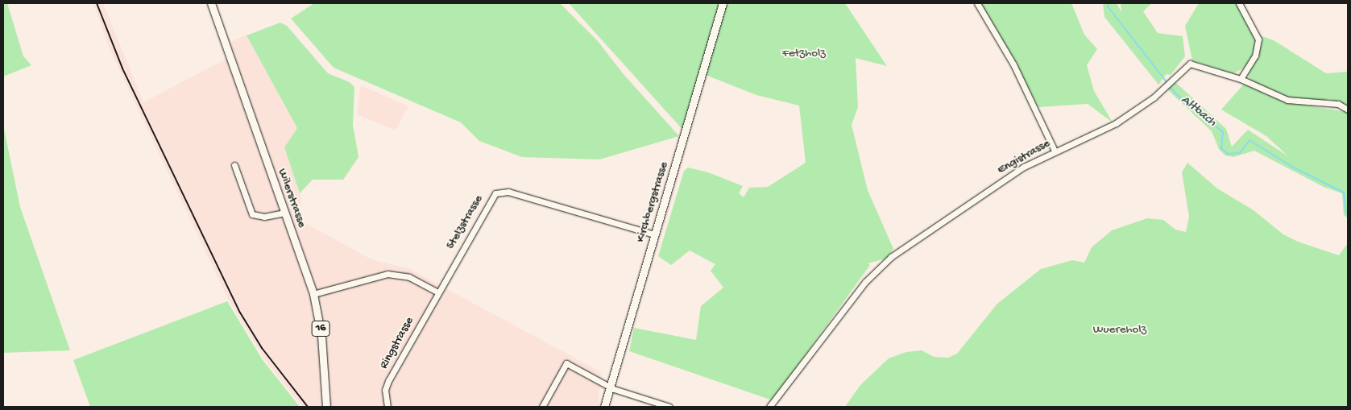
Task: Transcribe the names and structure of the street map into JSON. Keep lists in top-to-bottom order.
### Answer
{
  "streets": {
    "main road": ["Wilerstrasse", "Kirchbergstrasse", "16"],
    "street": ["Engistrasse", "Stelzstrasse", "Ringstrasse"]
  },
  "crossings": [
    ["Kirchbergstrasse", "Stelzstrasse"],
    ["Stelzstrasse", "Ringstrasse"]
  ],
  "water": ["Altbach"],
  "parks": ["Fetzholz", "Wuereholz"]
}
